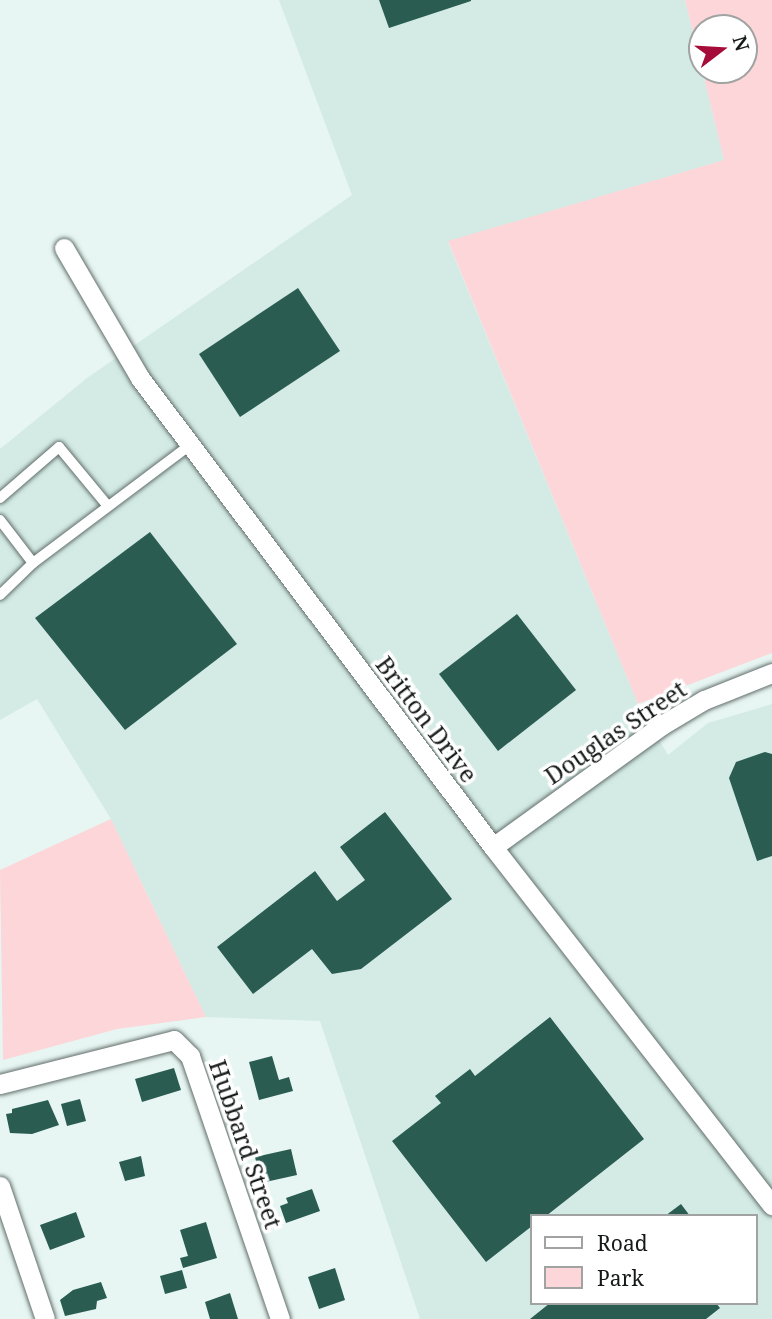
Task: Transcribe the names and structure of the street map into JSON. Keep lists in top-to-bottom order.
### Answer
{
  "streets": {
    "street": ["Britton Drive", "Douglas Street", "Hubbard Street"]
  },
  "crossings": [
    ["Britton Drive", "Douglas Street"]
  ],
  "legend": ["Road", "Park"],
  "north": "right"
}
